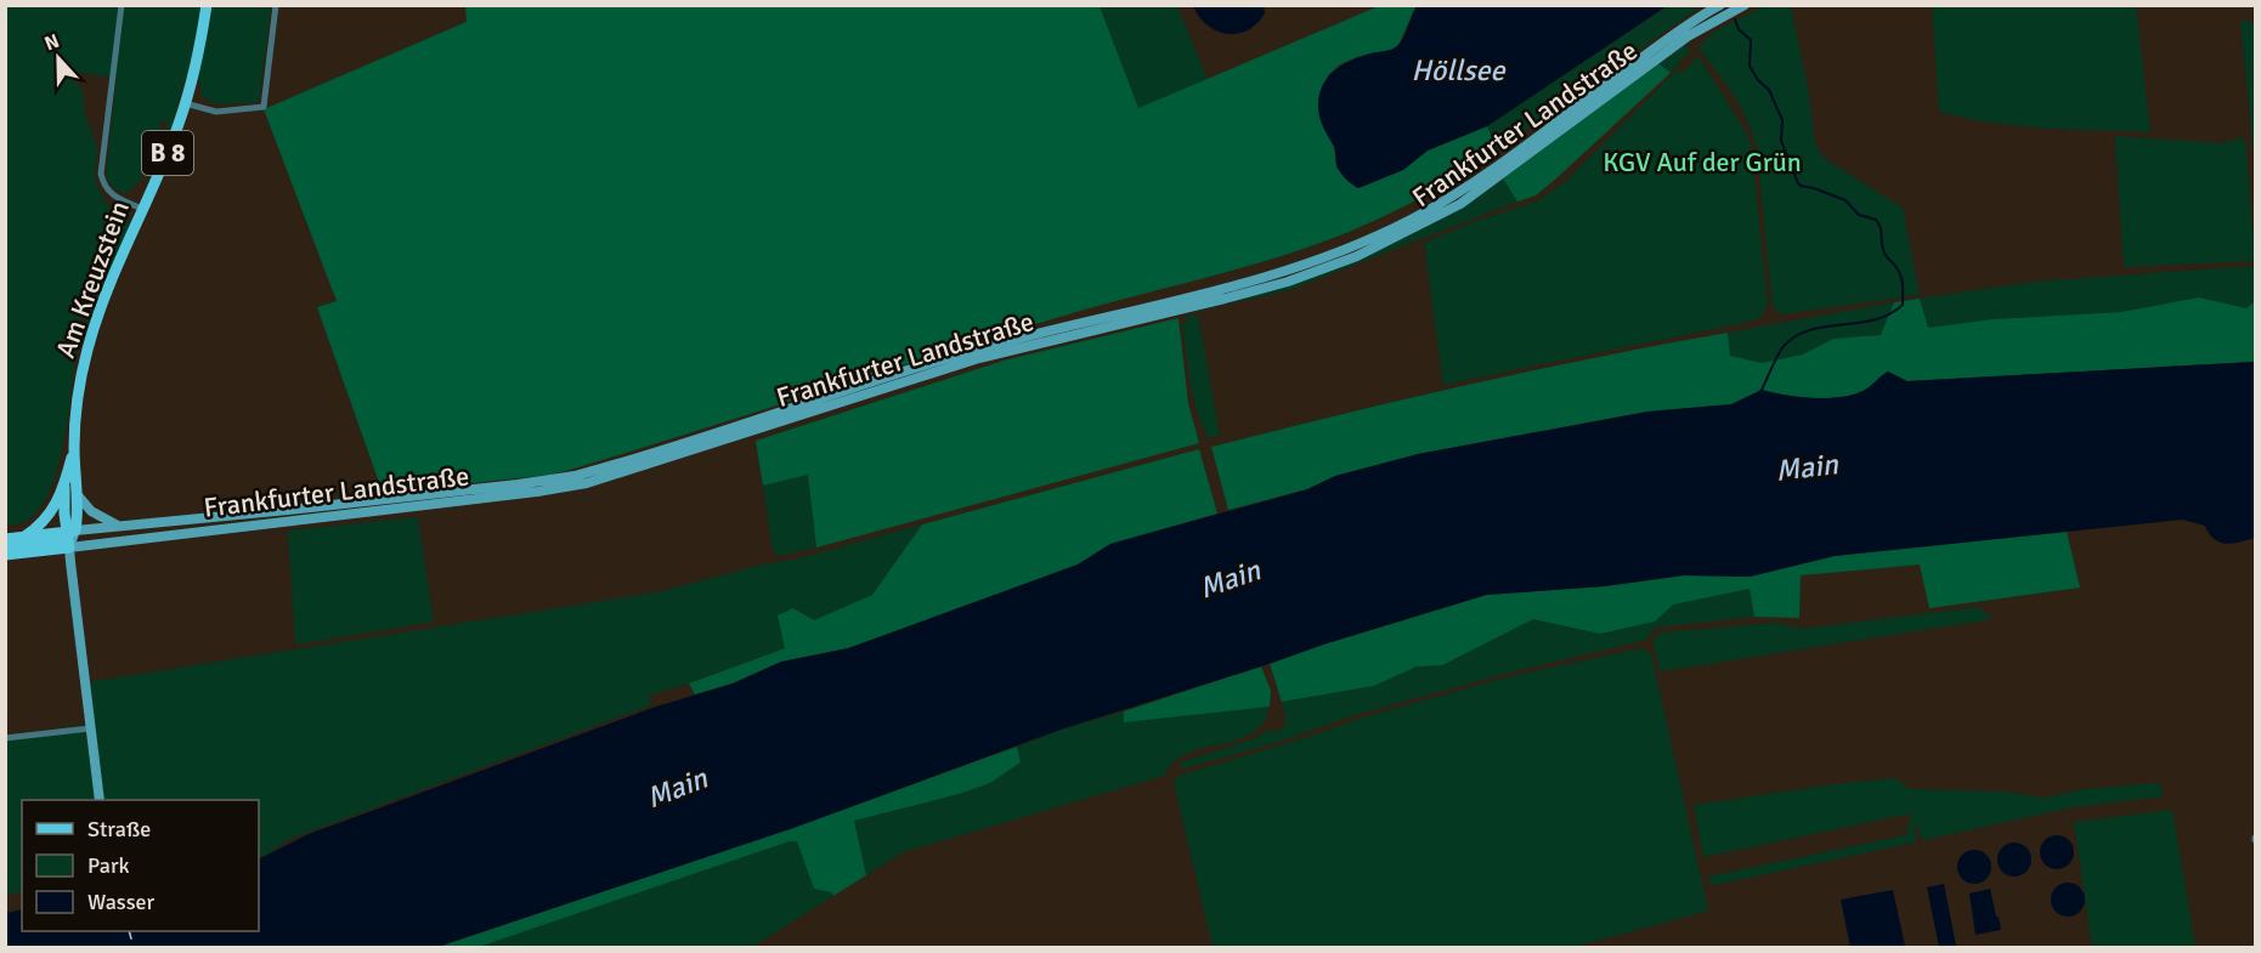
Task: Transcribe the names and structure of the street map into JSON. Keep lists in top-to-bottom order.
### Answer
{
  "streets": {
    "main road": ["Frankfurter Landstraße", "B 8", "Am Kreuzstein"]
  },
  "crossings": [
    ["Frankfurter Landstraße", "B 8"],
    ["Frankfurter Landstraße", "Am Kreuzstein"],
    ["B 8", "Am Kreuzstein"]
  ],
  "water": ["Höllsee", "Main"],
  "parks": ["KGV Auf der Grün"],
  "legend": ["Straße", "Park", "Wasser"],
  "north": "top"
}
